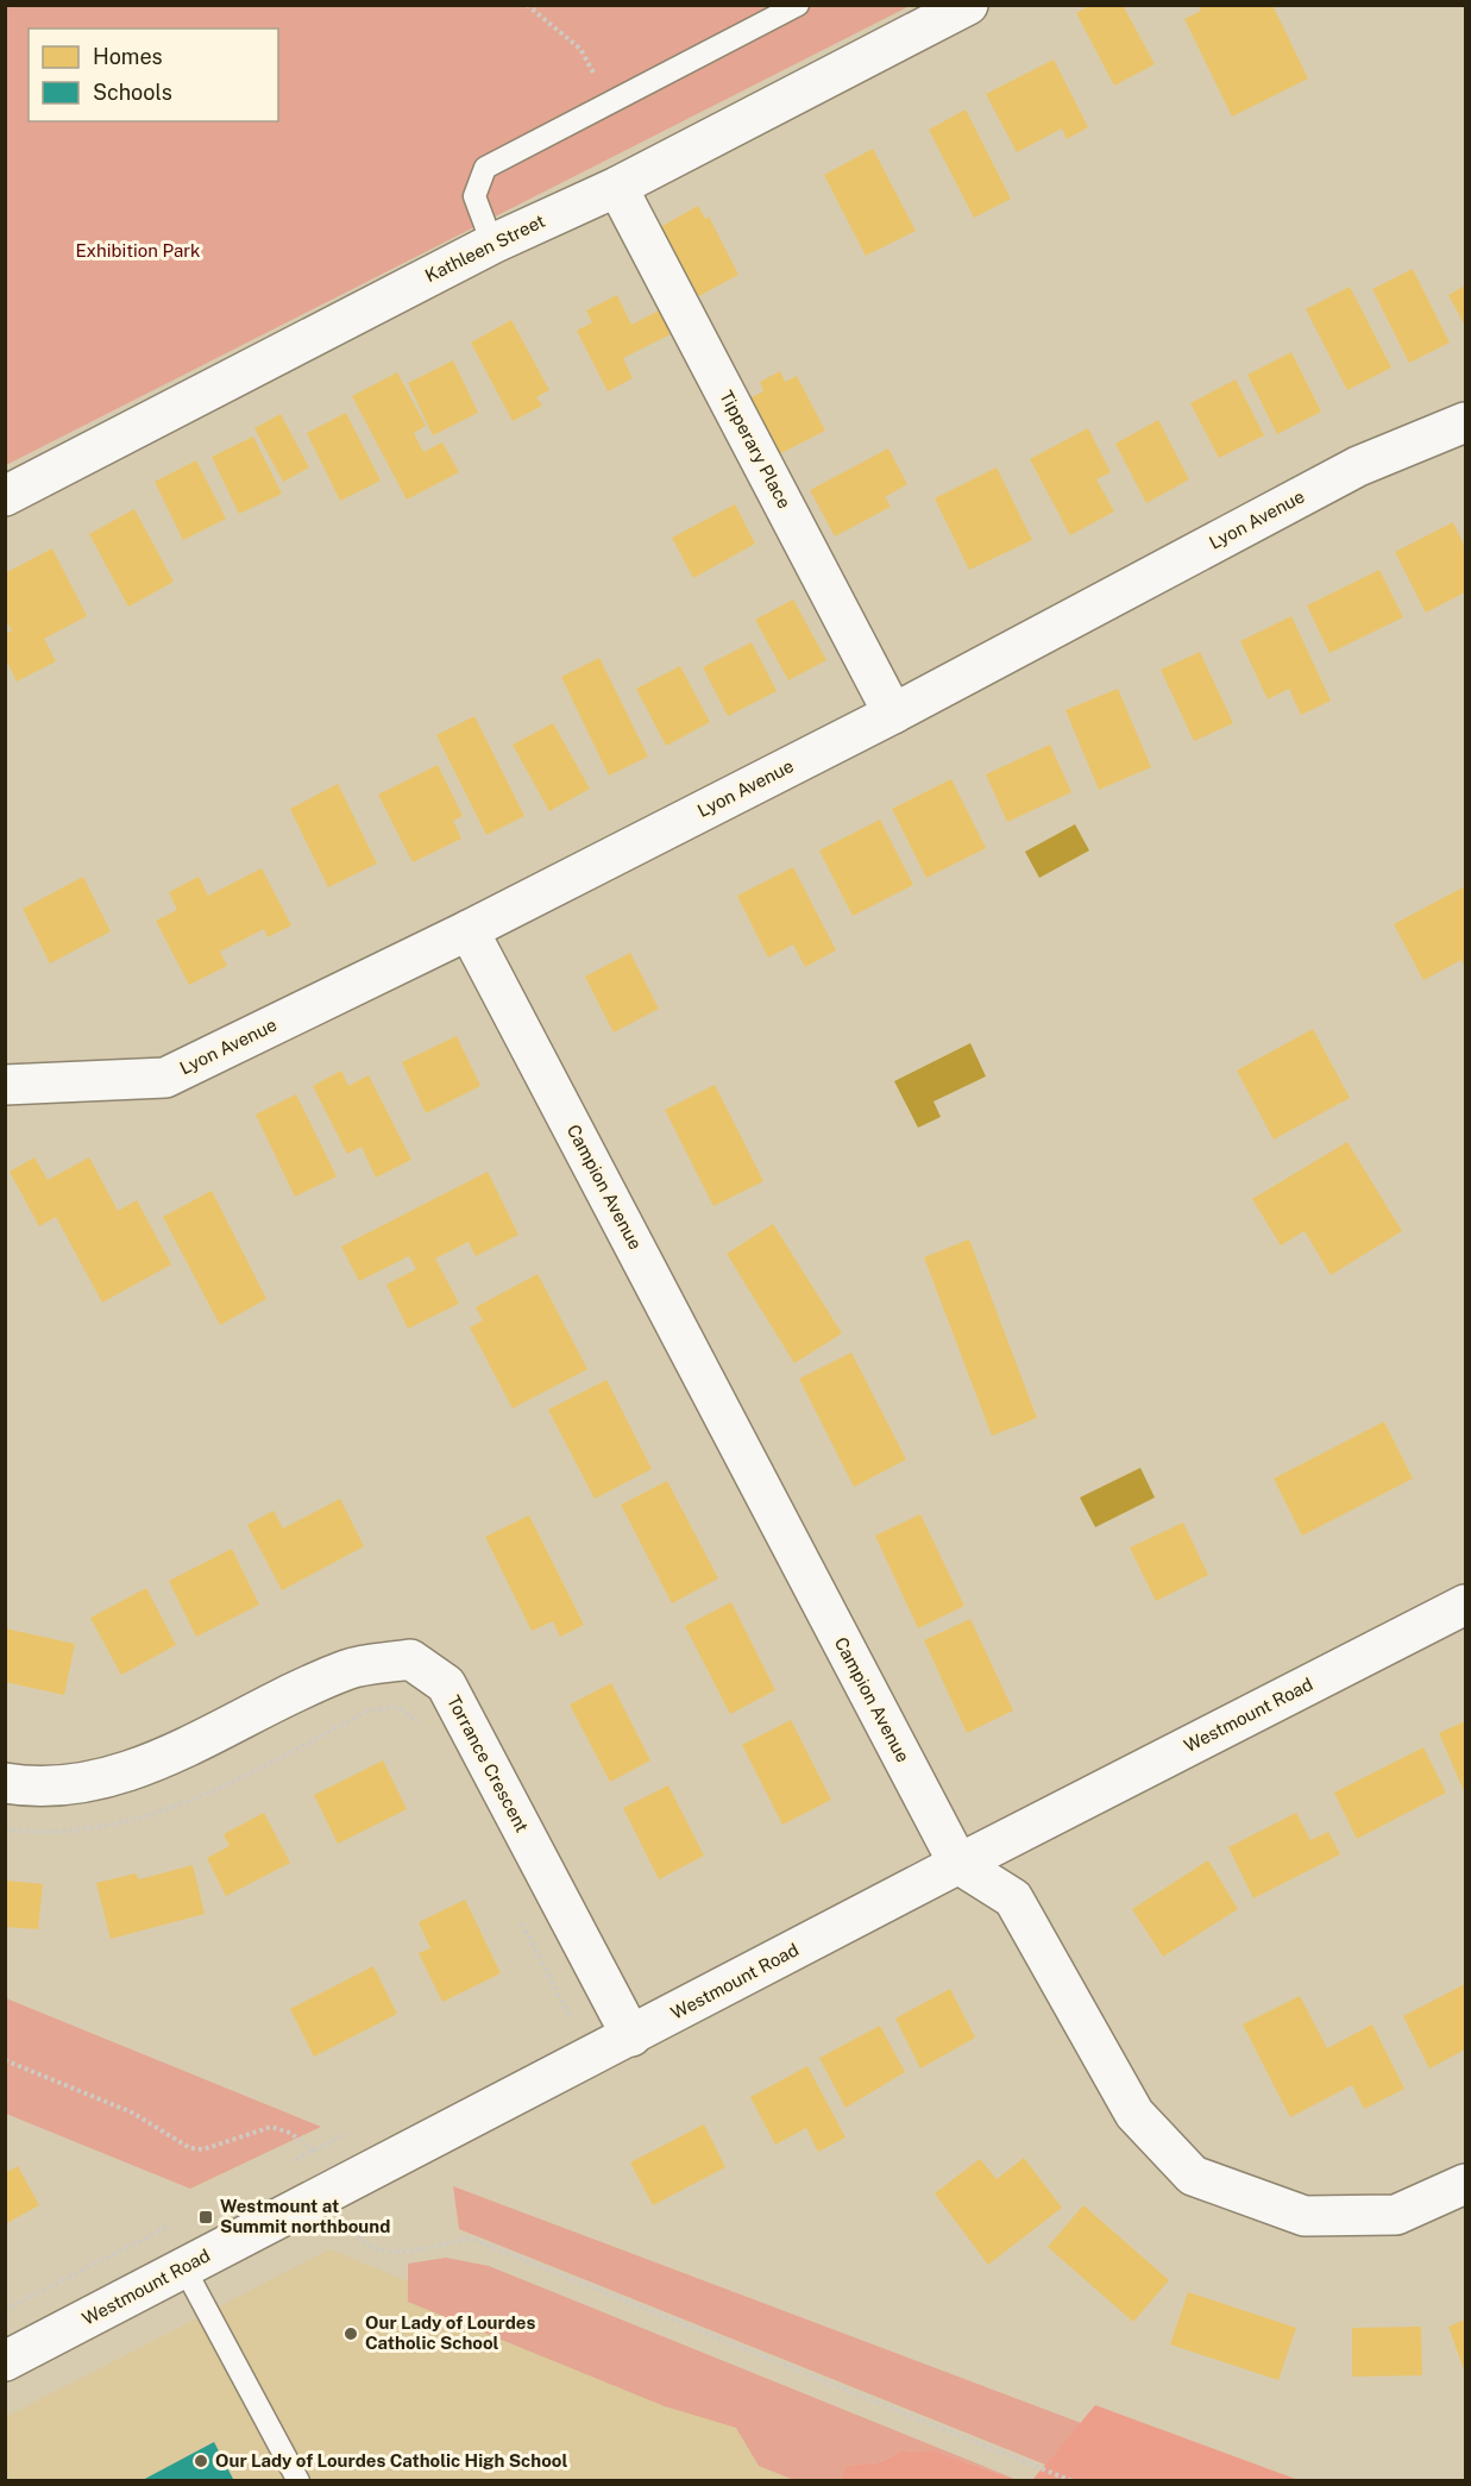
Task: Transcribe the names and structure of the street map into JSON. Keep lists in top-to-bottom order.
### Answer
{
  "streets": {
    "street": [
      "Kathleen Street",
      "Tipperary Place",
      "Lyon Avenue",
      "Campion Avenue",
      "Westmount Road",
      "Torrance Crescent"
    ]
  },
  "crossings": [
    ["Kathleen Street", "Tipperary Place"],
    ["Tipperary Place", "Lyon Avenue"],
    ["Lyon Avenue", "Campion Avenue"],
    ["Campion Avenue", "Westmount Road"],
    ["Westmount Road", "Torrance Crescent"]
  ],
  "parks": ["Exhibition Park"],
  "places": {
    "transit": ["Westmount at Summit northbound"],
    "other": ["Our Lady of Lourdes Catholic School", "Our Lady of Lourdes Catholic High School"]
  },
  "legend": ["Homes", "Schools"]
}
